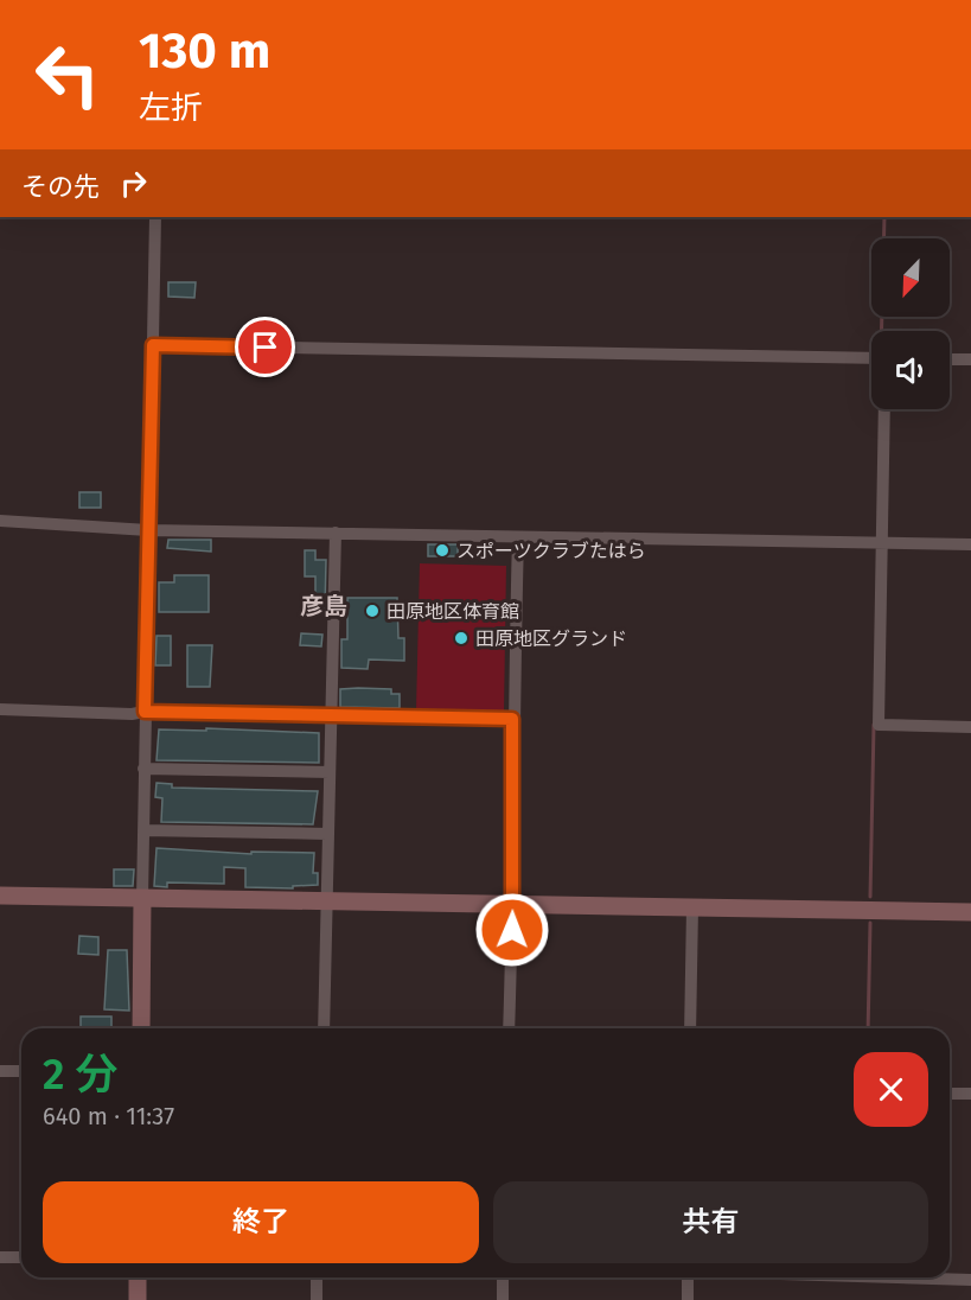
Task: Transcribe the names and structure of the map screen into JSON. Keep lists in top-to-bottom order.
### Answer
{
  "districts": ["彦島"],
  "places": ["スポーツクラブたはら", "田原地区体育館", "田原地区グランド"],
  "north": "bottom left",
  "page": {
    "turn": ["130 m", "左折"],
    "then": "その先",
    "heading": ["2 分", "640 m · 11:37"],
    "buttons": ["終了", "共有"]
  }
}
